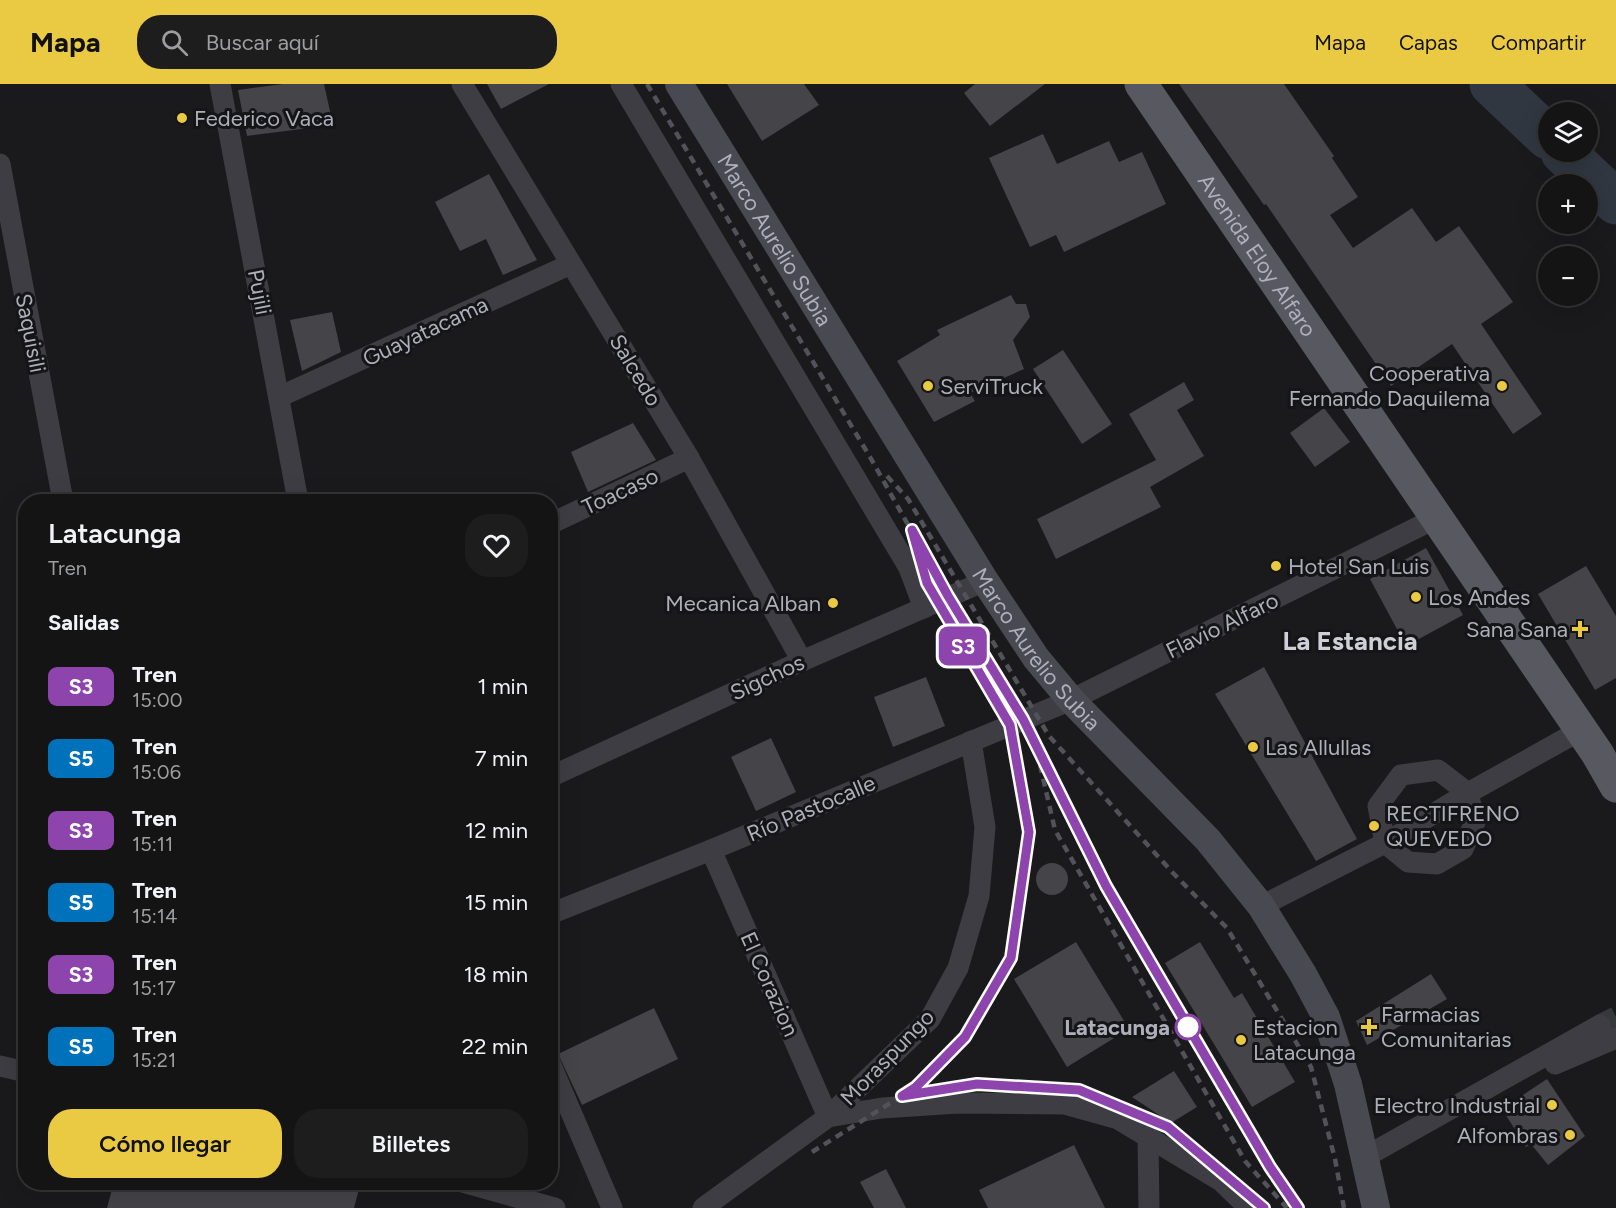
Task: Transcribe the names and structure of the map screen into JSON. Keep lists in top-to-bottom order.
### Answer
{
  "streets": {
    "main road": ["Avenida Eloy Alfaro"],
    "street": [
      "Marco Aurelio Subia",
      "Pujili",
      "Guayatacama",
      "Saquisili",
      "Salcedo",
      "Toacaso",
      "Flavio Alfaro",
      "Sigchos",
      "Río Pastocalle",
      "El Corazion",
      "Moraspungo"
    ]
  },
  "crossings": [
    ["Marco Aurelio Subia", "Flavio Alfaro"],
    ["Marco Aurelio Subia", "Sigchos"],
    ["Marco Aurelio Subia", "Río Pastocalle"],
    ["Avenida Eloy Alfaro", "Flavio Alfaro"],
    ["Pujili", "Guayatacama"],
    ["Guayatacama", "Salcedo"],
    ["Salcedo", "Toacaso"],
    ["Salcedo", "Sigchos"],
    ["Flavio Alfaro", "Río Pastocalle"],
    ["Río Pastocalle", "El Corazion"],
    ["Río Pastocalle", "Moraspungo"],
    ["El Corazion", "Moraspungo"]
  ],
  "districts": ["La Estancia"],
  "places": {
    "other": [
      "Federico Vaca",
      "ServiTruck",
      "Cooperativa Fernando Daquilema",
      "Hotel San Luis",
      "Los Andes",
      "Mecanica Alban",
      "Las Allullas",
      "RECTIFRENO QUEVEDO",
      "Latacunga",
      "Estacion Latacunga",
      "Electro Industrial",
      "Alfombras"
    ],
    "health": ["Sana Sana", "Farmacias Comunitarias"]
  },
  "page": {
    "header": "Mapa",
    "search": "Buscar aquí",
    "nav": ["Mapa", "Capas", "Compartir"],
    "on_map": "S3",
    "map_buttons": ["+", "−"],
    "heading": [
      ["Latacunga", "Tren"],
      "Salidas"
    ],
    "list": [
      {
        "mark": "S3",
        "name": "Tren",
        "note": "15:00",
        "value": "1 min"
      },
      {
        "mark": "S5",
        "name": "Tren",
        "note": "15:06",
        "value": "7 min"
      },
      {
        "mark": "S3",
        "name": "Tren",
        "note": "15:11",
        "value": "12 min"
      },
      {
        "mark": "S5",
        "name": "Tren",
        "note": "15:14",
        "value": "15 min"
      },
      {
        "mark": "S3",
        "name": "Tren",
        "note": "15:17",
        "value": "18 min"
      },
      {
        "mark": "S5",
        "name": "Tren",
        "note": "15:21",
        "value": "22 min"
      }
    ],
    "buttons": ["Cómo llegar", "Billetes"]
  }
}
